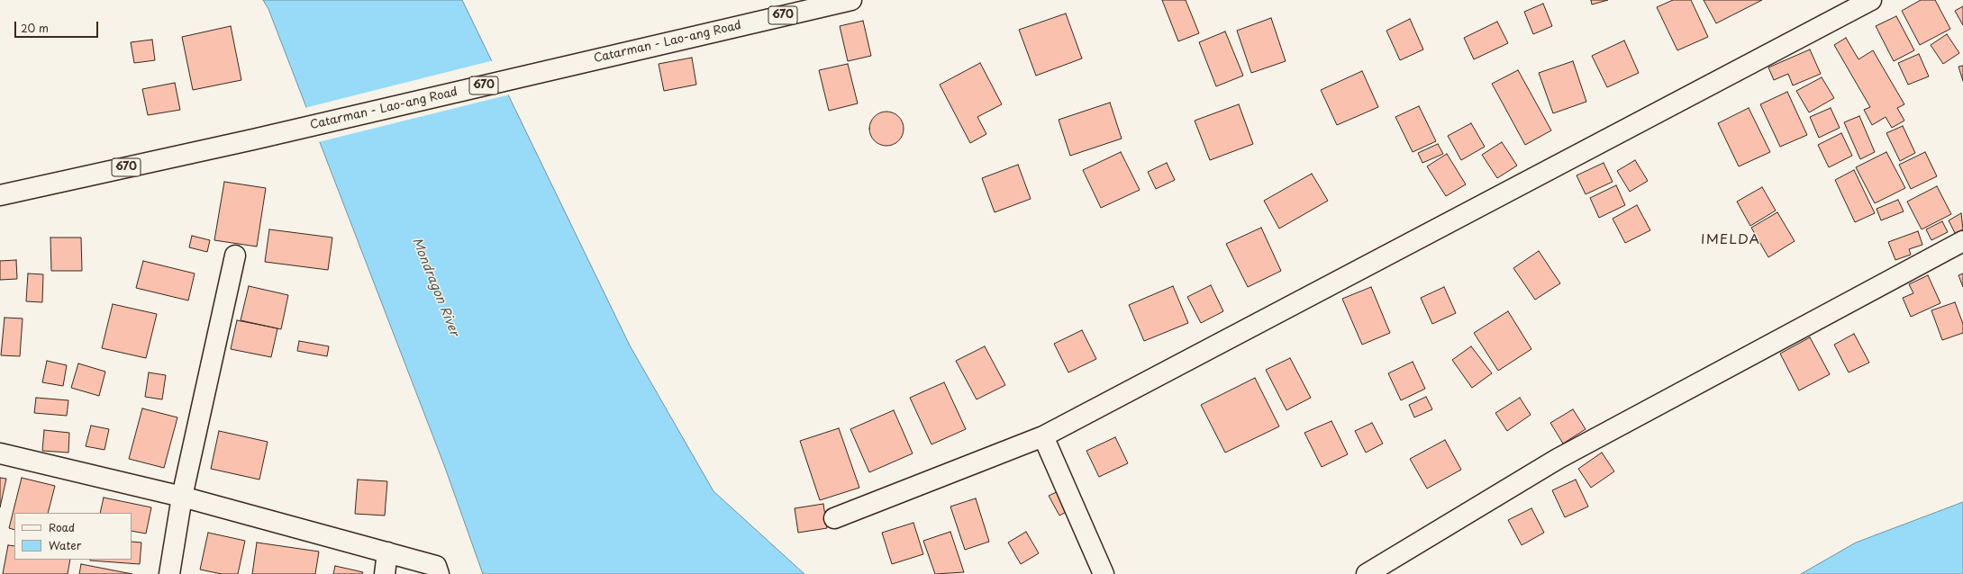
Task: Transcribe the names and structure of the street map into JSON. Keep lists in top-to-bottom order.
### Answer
{
  "streets": {
    "street": ["670", "Catarman - Lao-ang Road"]
  },
  "districts": ["IMELDA"],
  "water": ["Mondragon River"],
  "legend": ["Road", "Water"],
  "scale_bar": "20 m"
}
